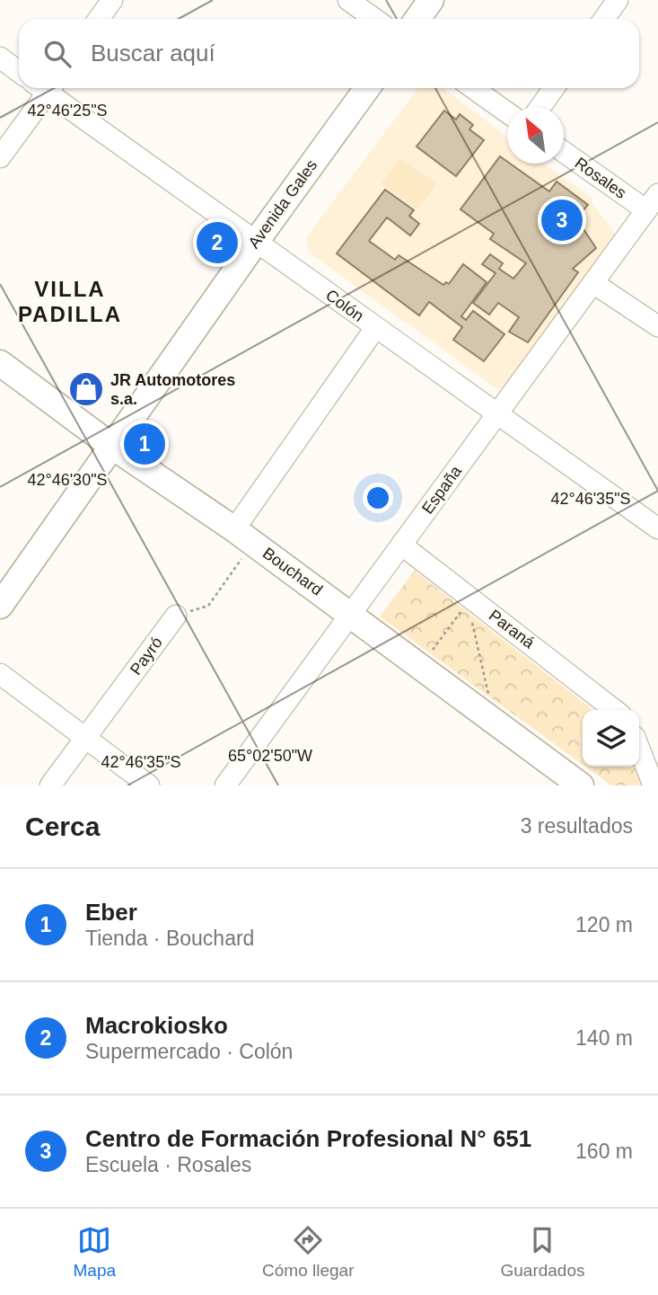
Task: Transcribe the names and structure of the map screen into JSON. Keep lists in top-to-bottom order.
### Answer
{
  "streets": {
    "main road": ["Avenida Gales", "Bouchard"],
    "street": [
      "Rosales",
      "Colón",
      "España",
      "Paraná",
      "Payró"
    ]
  },
  "crossings": [
    ["Rosales", "España"],
    ["Avenida Gales", "Colón"],
    ["Avenida Gales", "Bouchard"],
    ["Colón", "España"],
    ["España", "Bouchard"],
    ["España", "Paraná"]
  ],
  "districts": ["VILLA PADILLA"],
  "places": {
    "shop": ["JR Automotores s.a."]
  },
  "north": "top left",
  "page": {
    "search": "Buscar aquí",
    "pins": ["3", "2", "1"],
    "heading": ["Cerca", "3 resultados"],
    "list": [
      {
        "mark": "1",
        "name": "Eber",
        "note": "Tienda · Bouchard",
        "value": "120 m"
      },
      {
        "mark": "2",
        "name": "Macrokiosko",
        "note": "Supermercado · Colón",
        "value": "140 m"
      },
      {
        "mark": "3",
        "name": "Centro de Formación Profesional N° 651",
        "note": "Escuela · Rosales",
        "value": "160 m"
      }
    ],
    "nav": ["Mapa", "Cómo llegar", "Guardados"]
  },
  "coordinates": [
    "42°46'25\"S",
    "42°46'30\"S",
    "42°46'35\"S",
    "65°02'50\"W"
  ]
}
